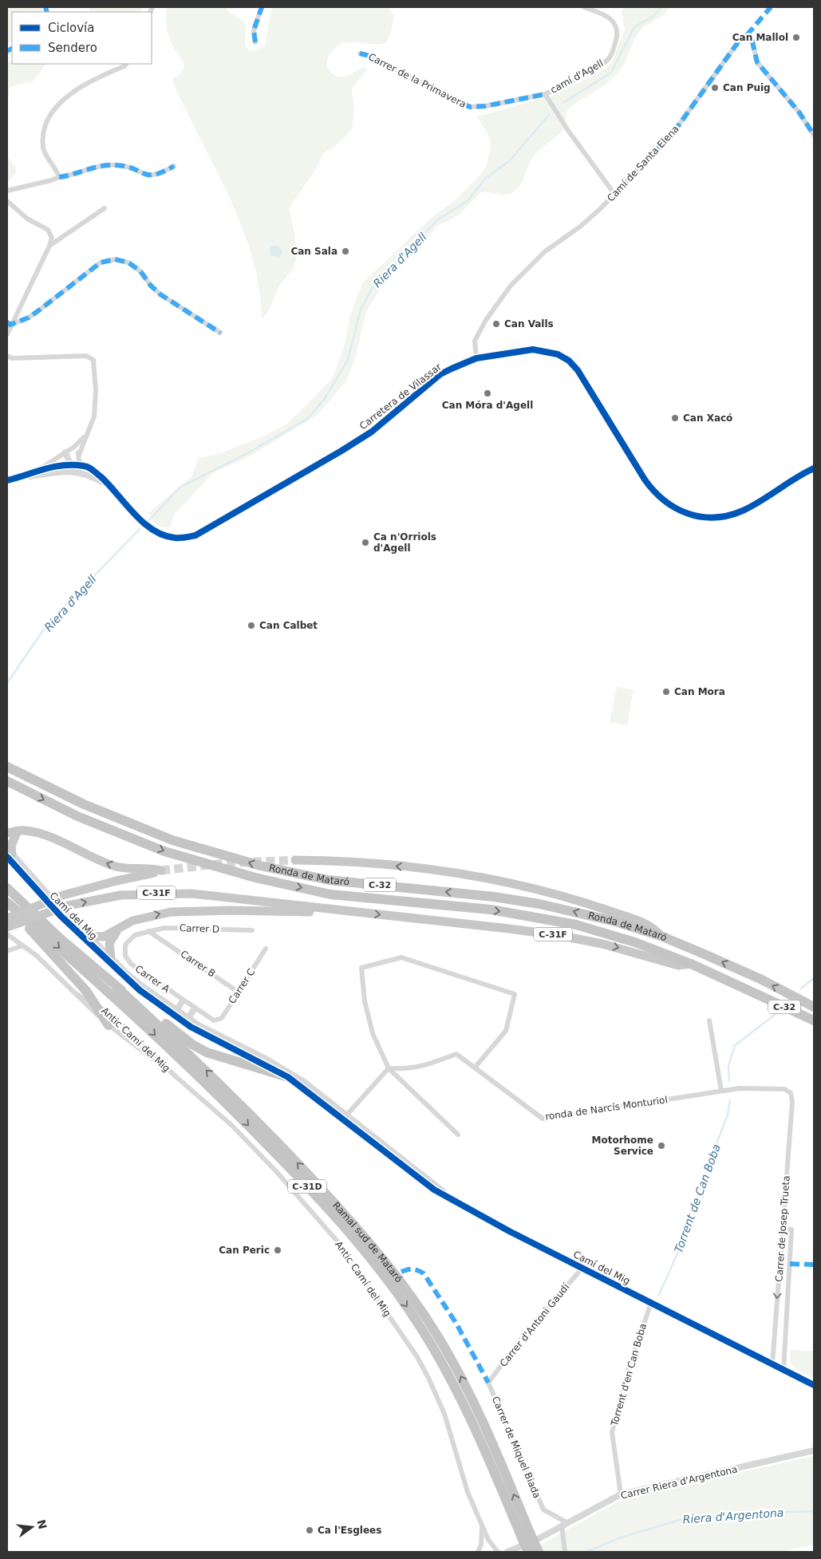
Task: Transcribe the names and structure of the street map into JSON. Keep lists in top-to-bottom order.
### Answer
{
  "streets": {
    "highway": [
      "Ronda de Mataró",
      "C-32",
      "C-31F",
      "C-31D",
      "Ramal sud de Mataró"
    ],
    "street": [
      "camí d'Agell",
      "Carrer de la Primavera",
      "Camí de Santa Elena",
      "Carretera de Vilassar",
      "Camí del Mig",
      "Carrer D",
      "Carrer B",
      "Carrer A",
      "Carrer C",
      "Antic Camí del Mig",
      "ronda de Narcís Monturiol",
      "Carrer de Josep Trueta",
      "Carrer d'Antoni Gaudí",
      "Torrent d'en Can Boba",
      "Carrer de Miquel Biada",
      "Carrer Riera d'Argentona"
    ]
  },
  "crossings": [
    ["camí d'Agell", "Carrer de la Primavera"],
    ["camí d'Agell", "Camí de Santa Elena"],
    ["Camí de Santa Elena", "Carretera de Vilassar"],
    ["Ronda de Mataró", "C-31F"],
    ["Camí del Mig", "Carrer de Josep Trueta"],
    ["Camí del Mig", "Carrer d'Antoni Gaudí"],
    ["Camí del Mig", "Torrent d'en Can Boba"],
    ["Carrer D", "Carrer B"],
    ["Carrer D", "Carrer A"],
    ["Carrer B", "Carrer A"],
    ["Carrer B", "Carrer C"],
    ["Carrer A", "Carrer C"],
    ["ronda de Narcís Monturiol", "Carrer de Josep Trueta"],
    ["C-31D", "Ramal sud de Mataró"],
    ["Carrer d'Antoni Gaudí", "Carrer de Miquel Biada"],
    ["Torrent d'en Can Boba", "Carrer Riera d'Argentona"],
    ["Carrer de Miquel Biada", "Carrer Riera d'Argentona"]
  ],
  "water": ["Riera d'Agell", "Torrent de Can Boba", "Riera d'Argentona"],
  "places": [
    "Can Mallol",
    "Can Puig",
    "Can Sala",
    "Can Valls",
    "Can Móra d'Agell",
    "Can Xacó",
    "Ca n'Orriols d'Agell",
    "Can Calbet",
    "Can Mora",
    "Motorhome Service",
    "Can Peric",
    "Ca l'Esglees"
  ],
  "legend": ["Ciclovía", "Sendero"],
  "north": "right"
}
